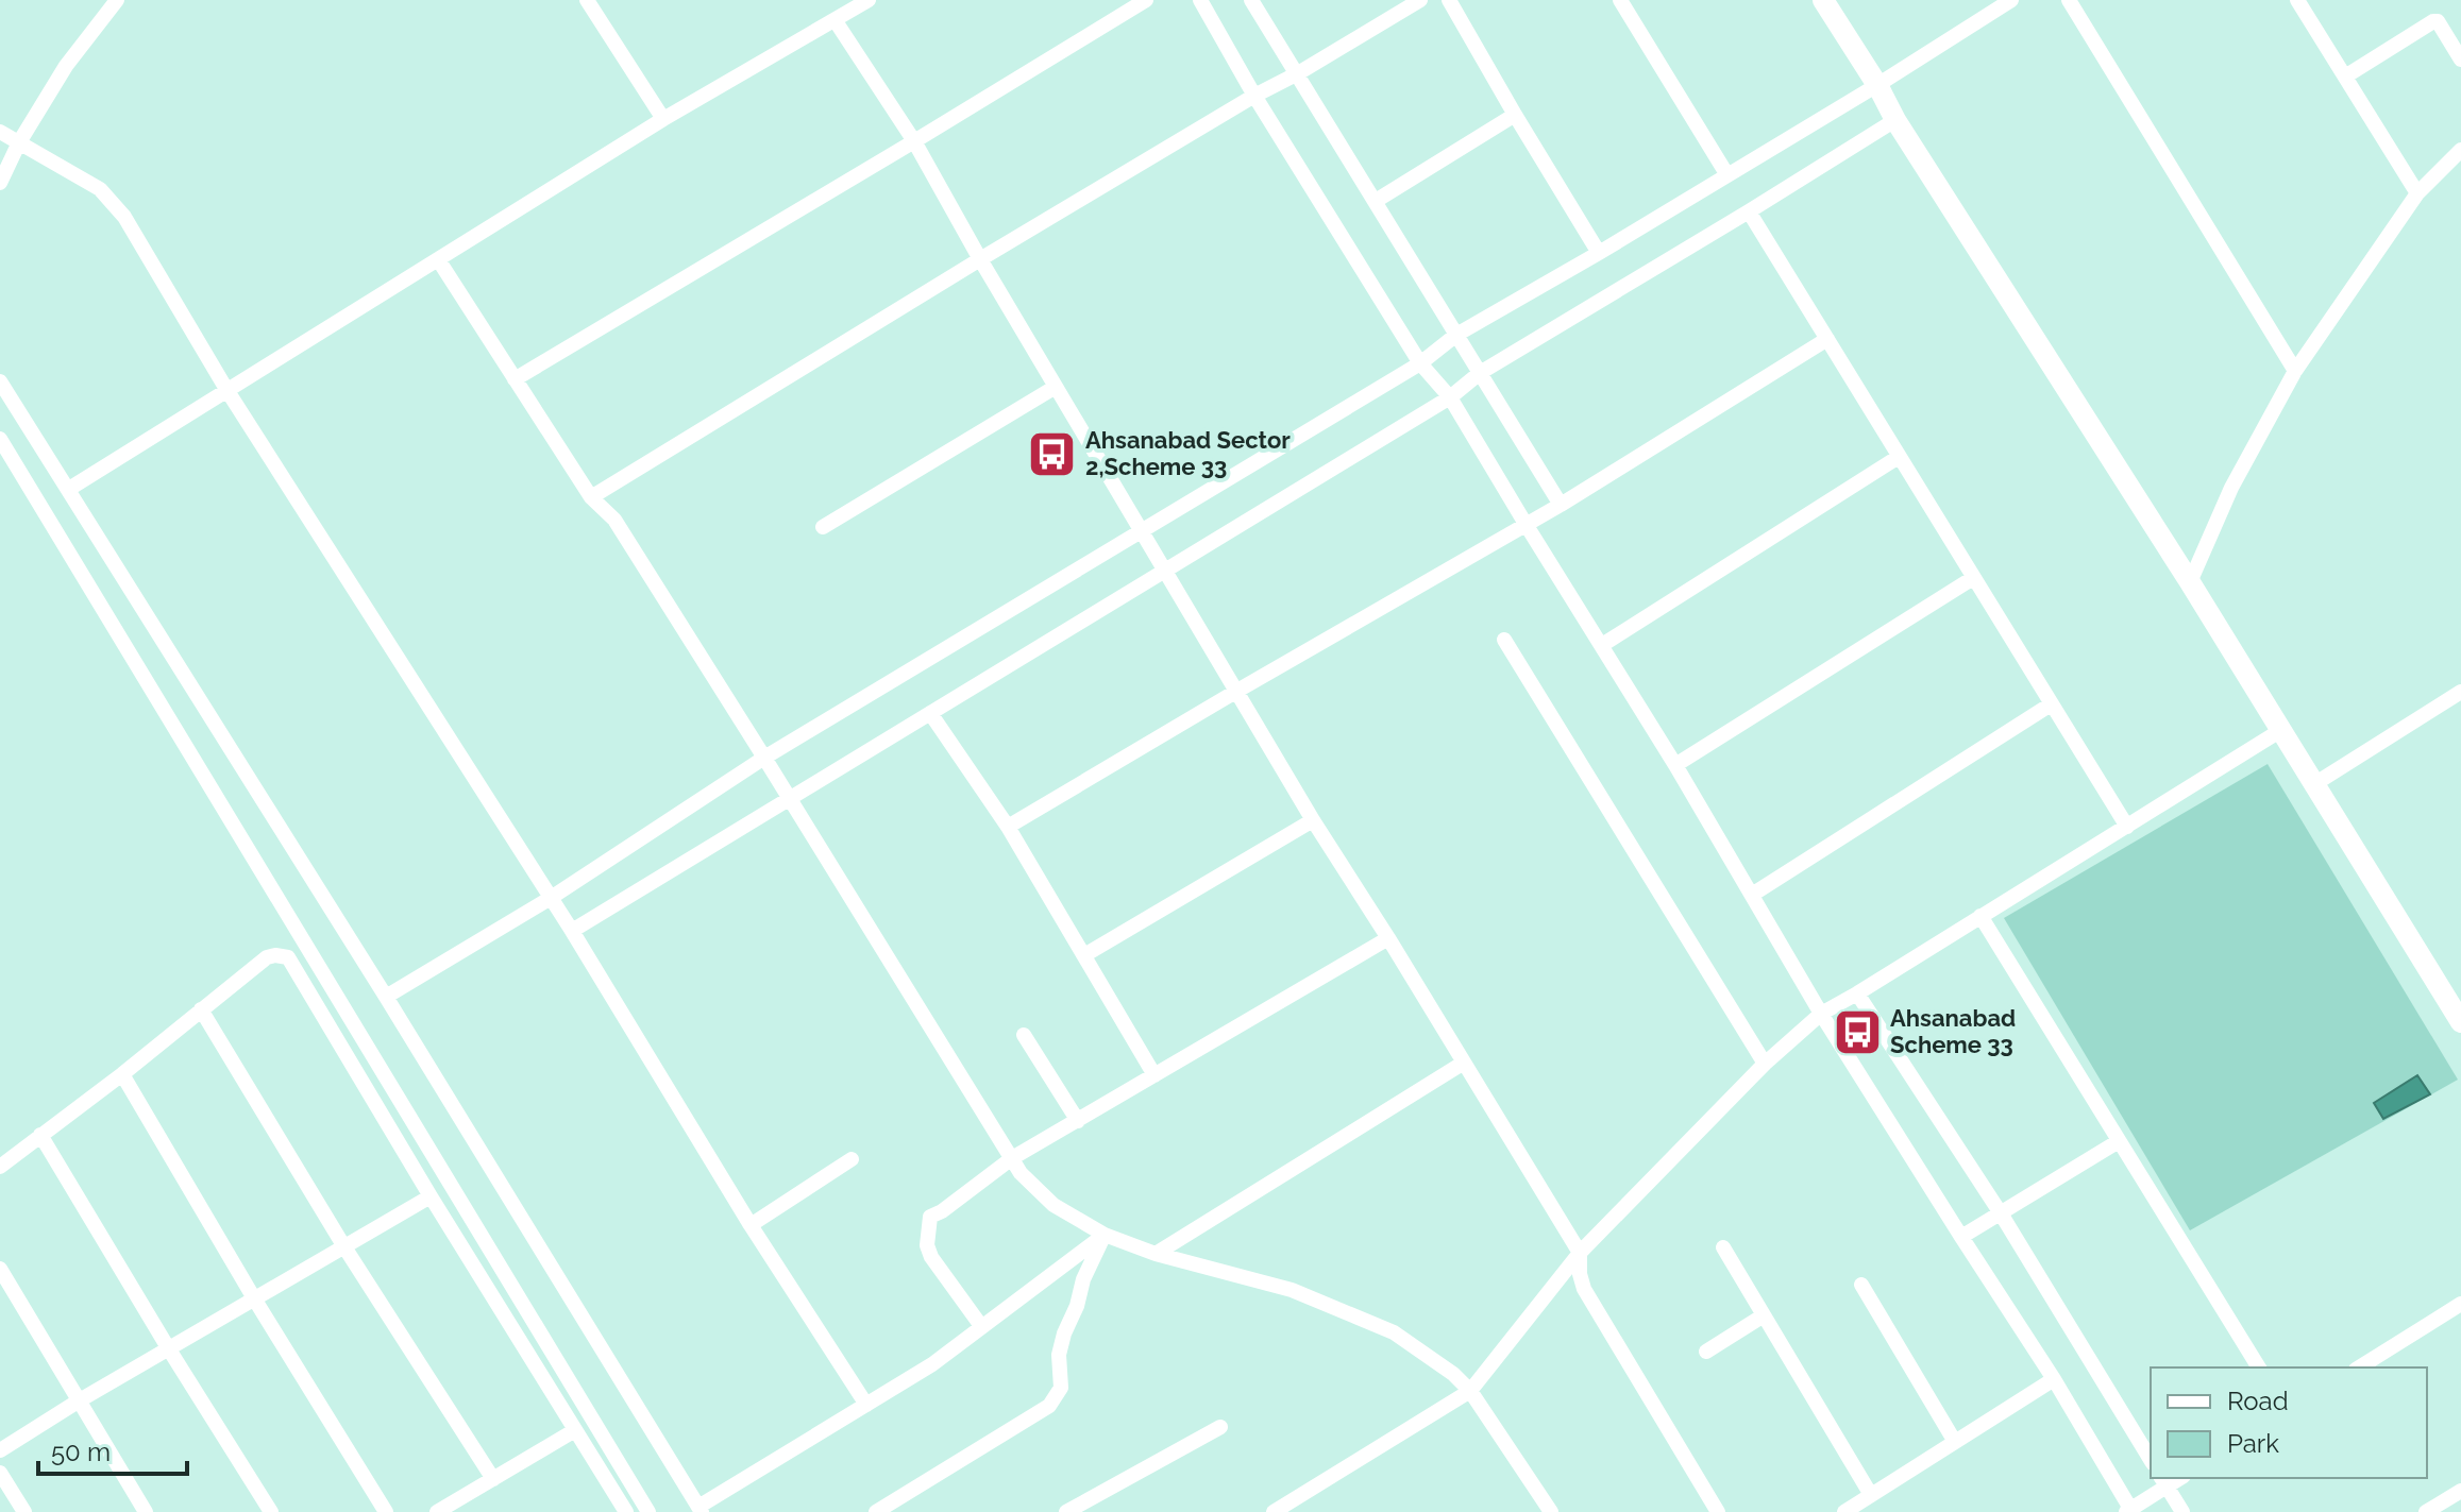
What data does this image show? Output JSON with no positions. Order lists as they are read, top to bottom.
{
  "places": {
    "bus stop": ["Ahsanabad Sector 2,Scheme 33", "Ahsanabad Scheme 33"]
  },
  "legend": ["Road", "Park"],
  "scale_bar": "50 m"
}
